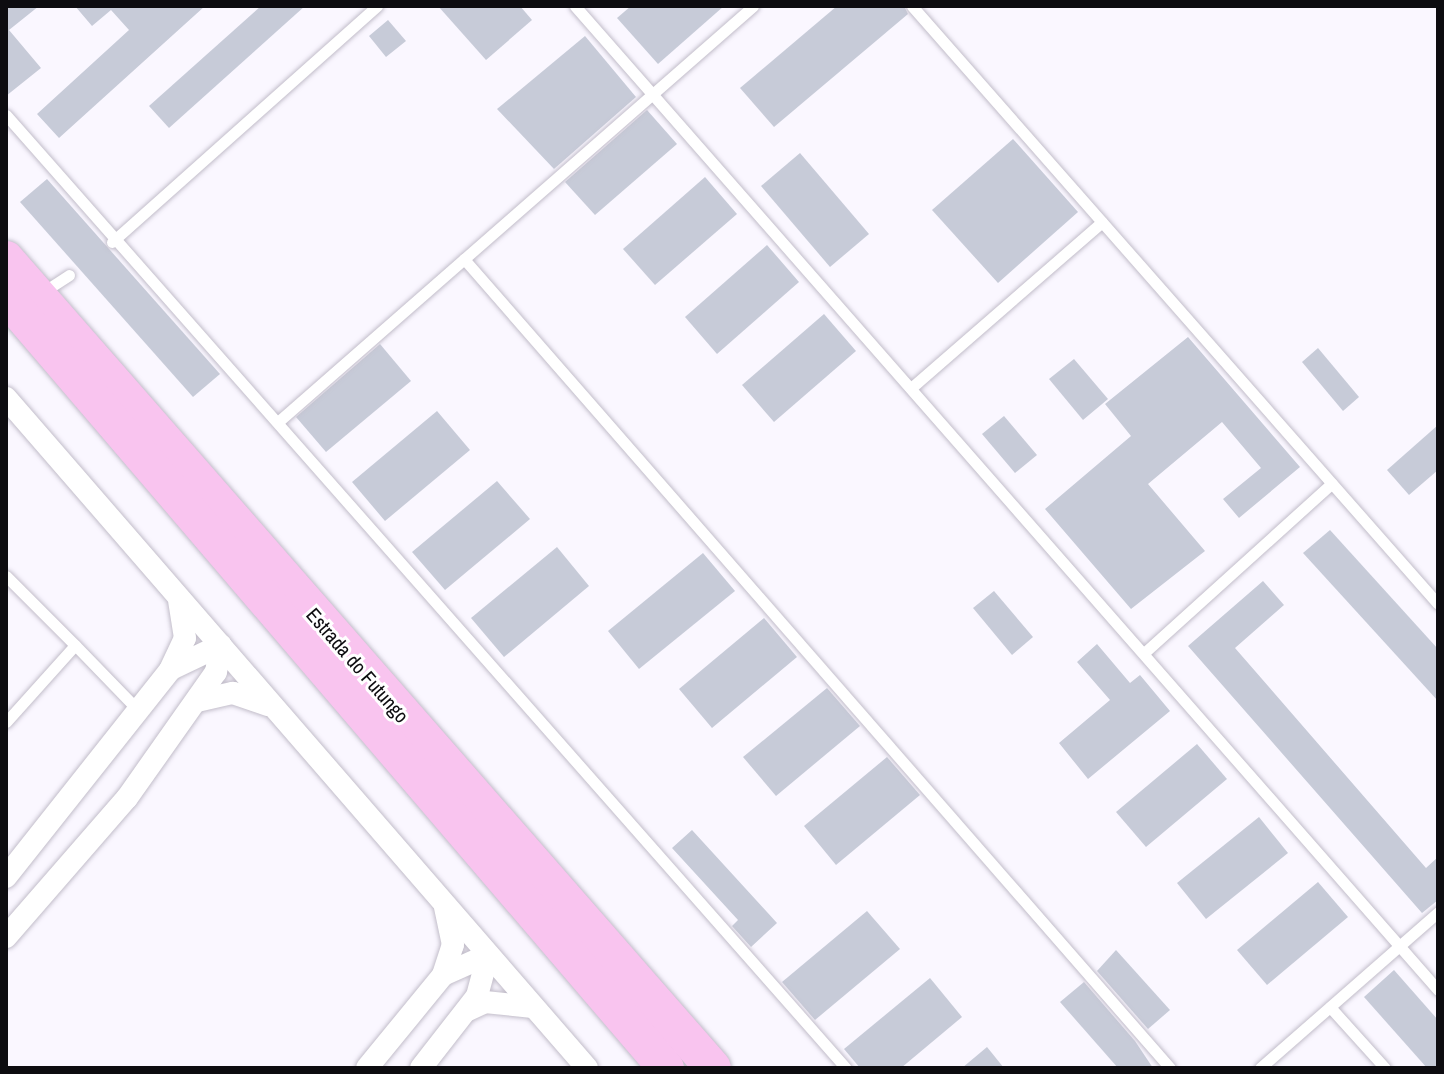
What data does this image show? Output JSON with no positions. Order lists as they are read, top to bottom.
{
  "streets": {
    "main road": ["Estrada do Futungo"]
  }
}
